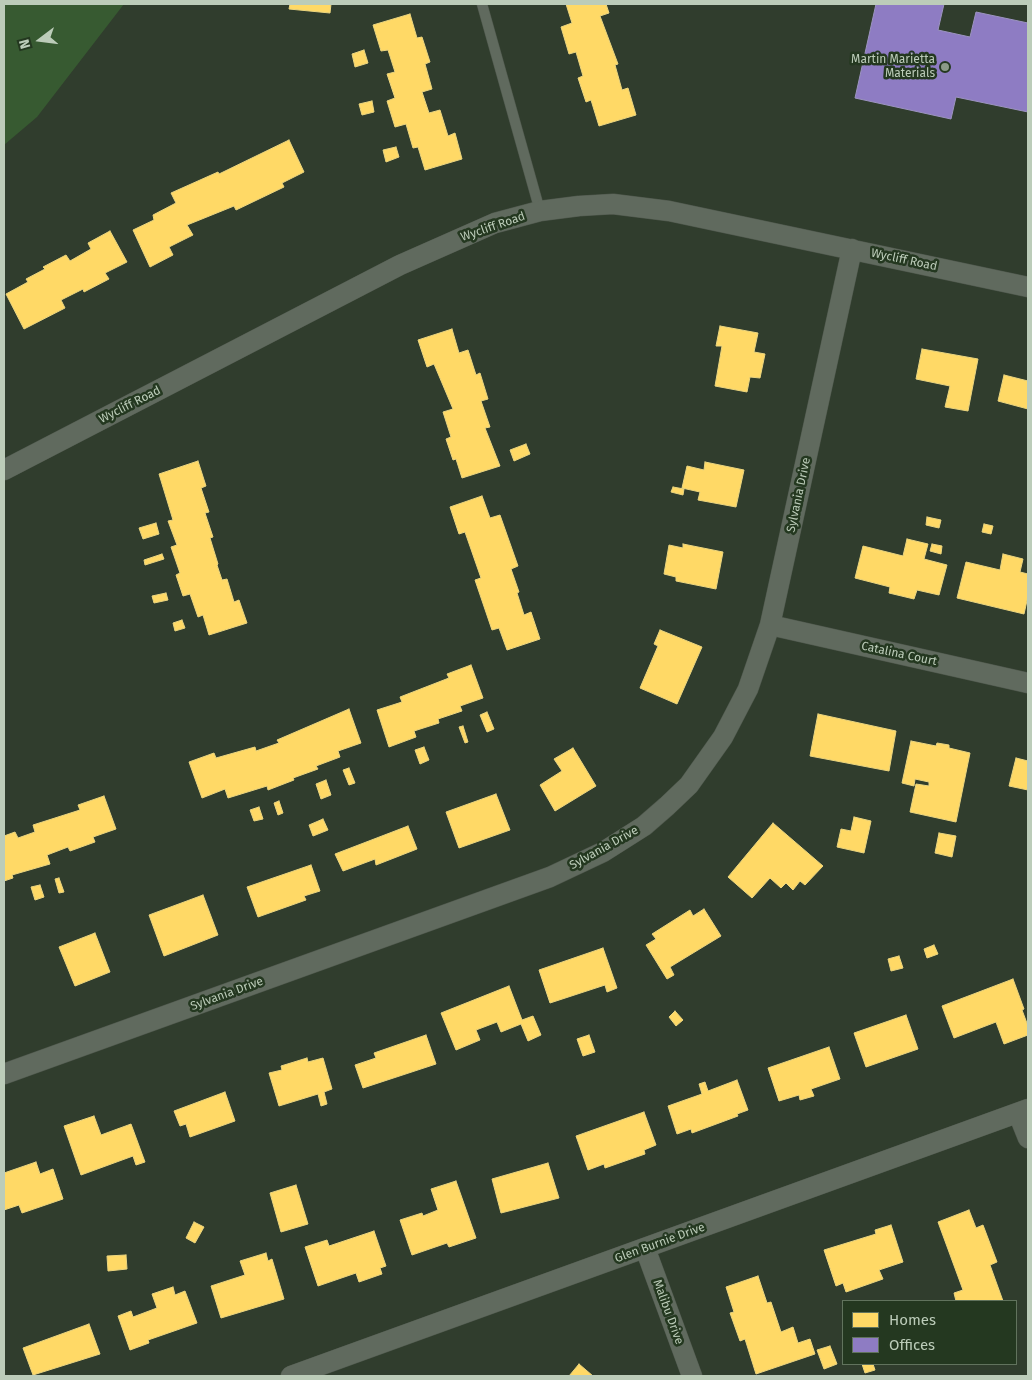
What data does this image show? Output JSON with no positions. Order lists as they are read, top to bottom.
{
  "streets": {
    "street": [
      "Wycliff Road",
      "Sylvania Drive",
      "Catalina Court",
      "Glen Burnie Drive",
      "Malibu Drive"
    ]
  },
  "crossings": [
    ["Wycliff Road", "Sylvania Drive"],
    ["Sylvania Drive", "Catalina Court"],
    ["Glen Burnie Drive", "Malibu Drive"]
  ],
  "places": ["Martin Marietta Materials"],
  "legend": ["Homes", "Offices"],
  "north": "left"
}
